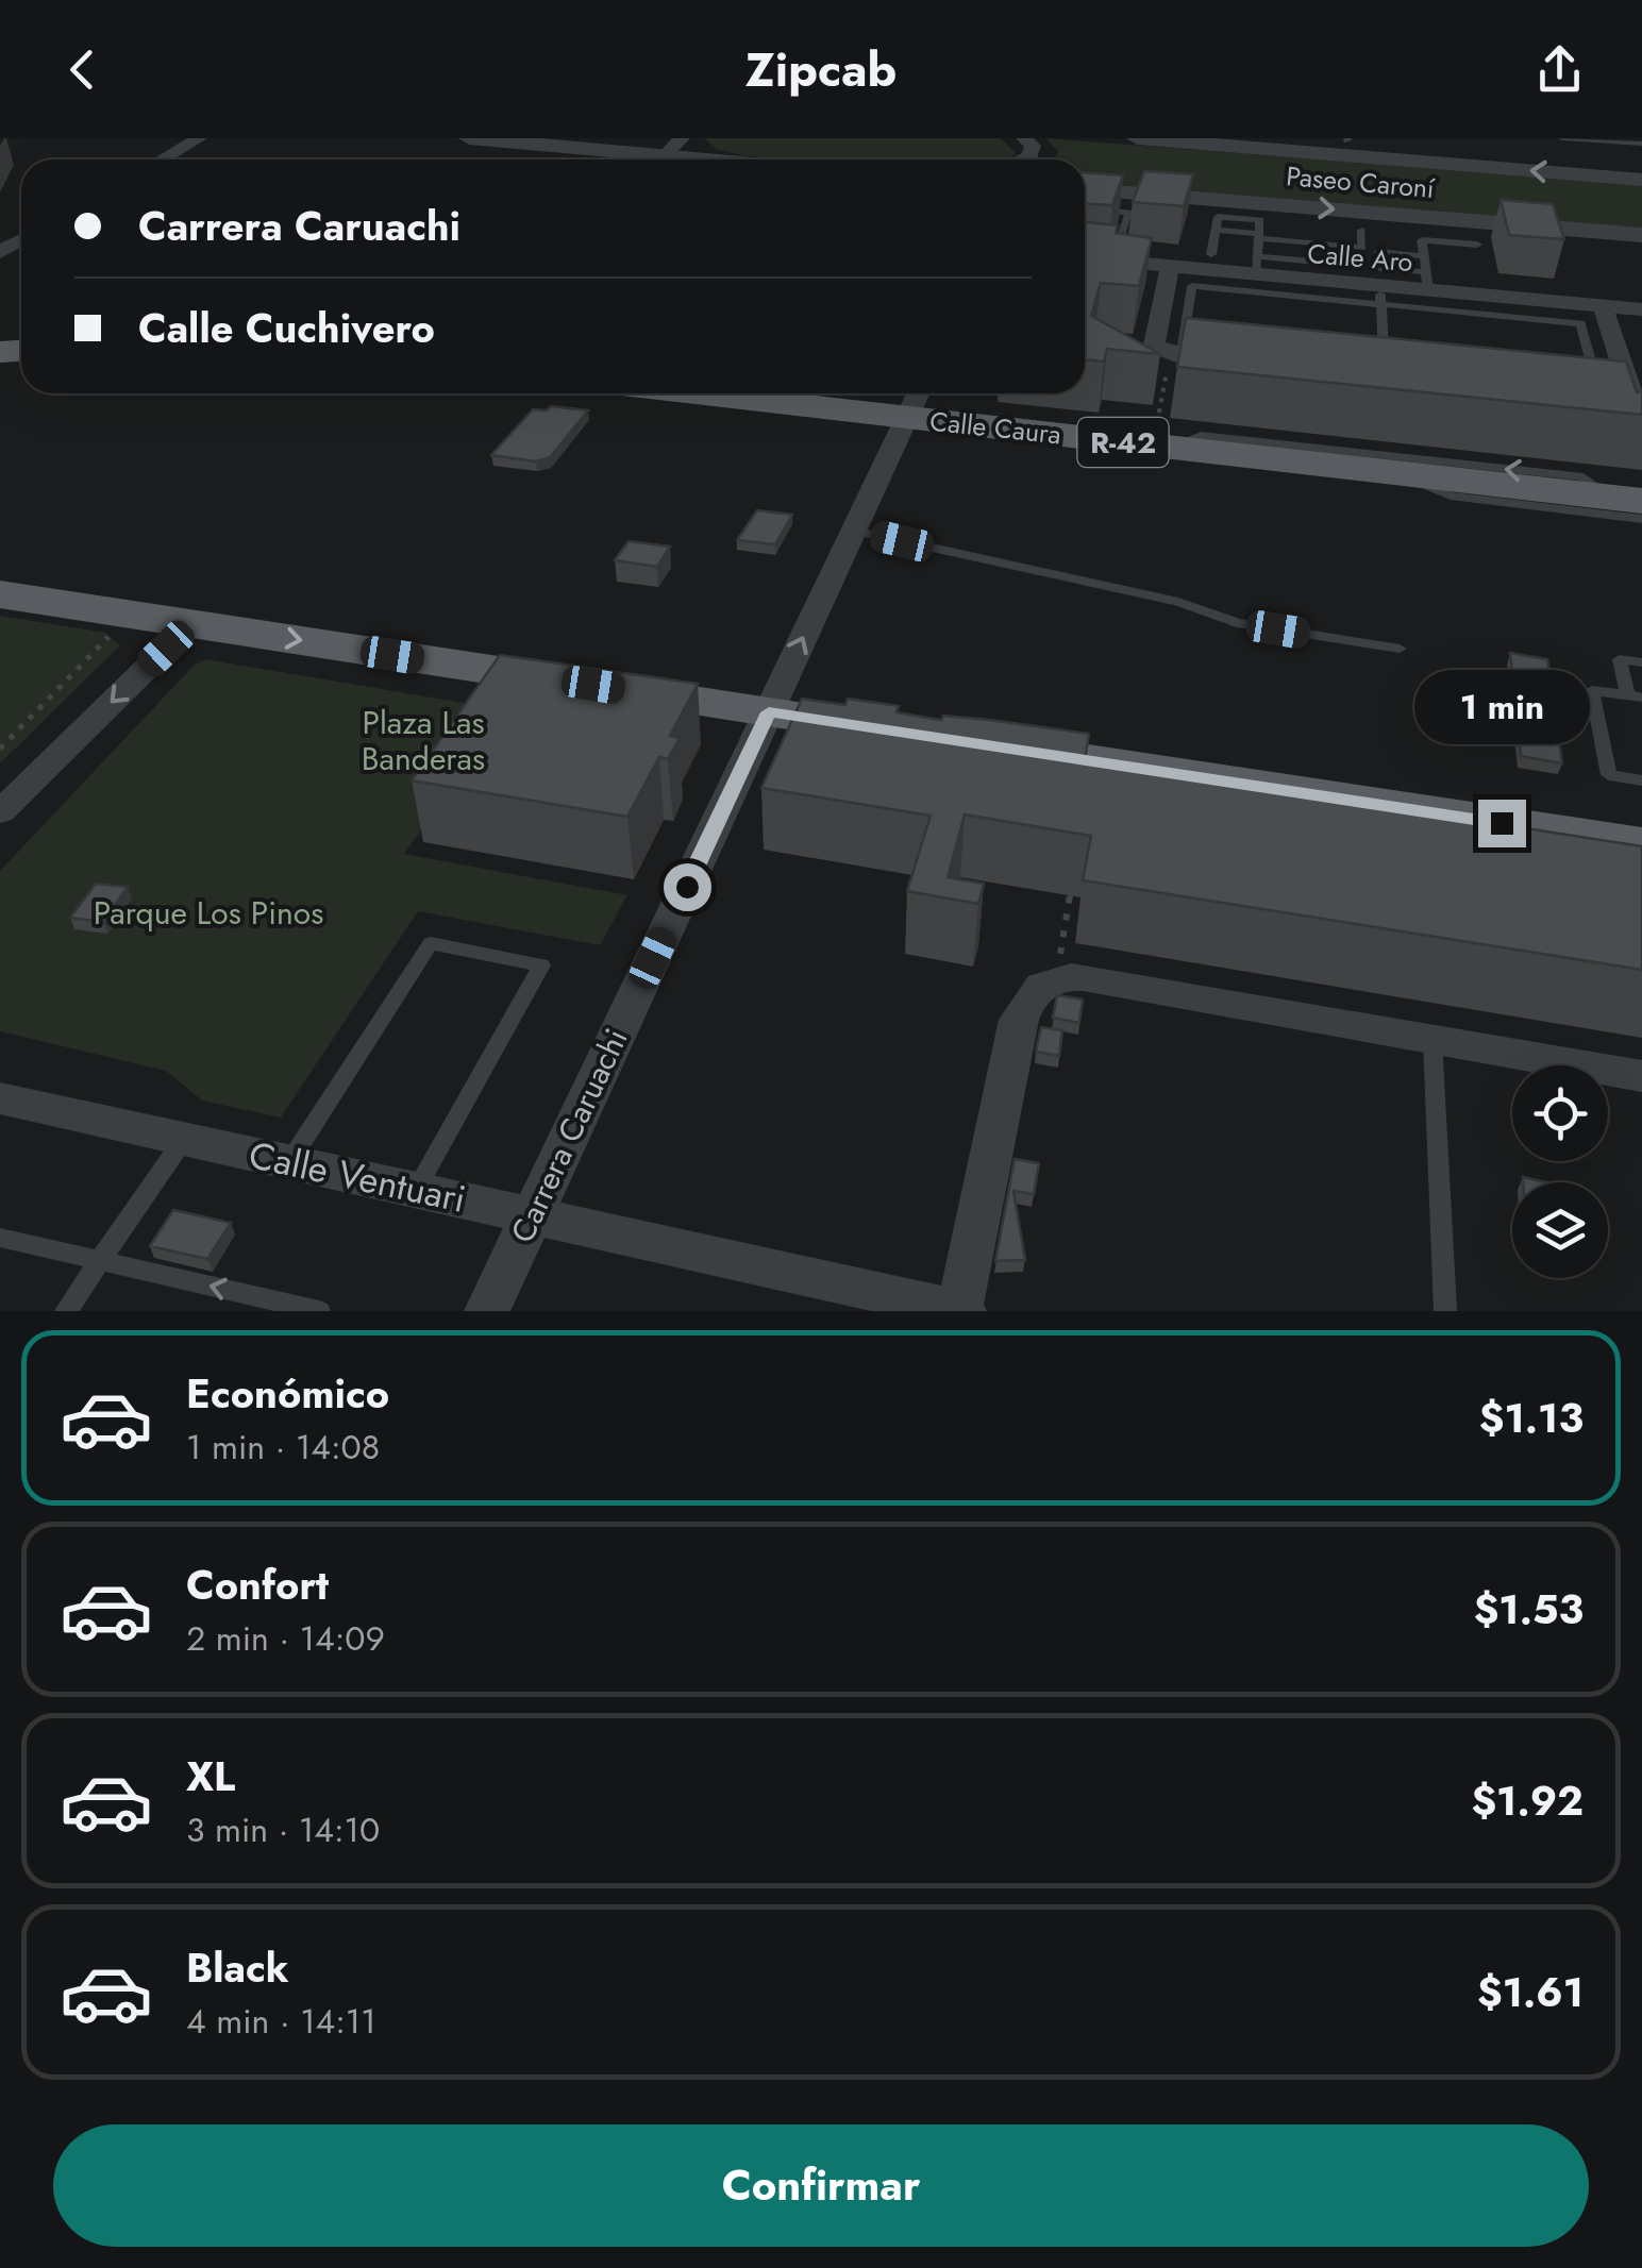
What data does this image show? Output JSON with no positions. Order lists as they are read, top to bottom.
{
  "streets": {
    "main road": ["Calle Caura", "R-42"],
    "street": [
      "Paseo Caroní",
      "Calle Aro",
      "Carrera Caruachi",
      "Calle Ventuari"
    ]
  },
  "crossings": [
    ["Calle Caura", "Carrera Caruachi"],
    ["Carrera Caruachi", "Calle Ventuari"]
  ],
  "parks": ["Plaza Las Banderas", "Parque Los Pinos"],
  "page": {
    "header": "Zipcab",
    "banner": ["Carrera Caruachi", "Calle Cuchivero"],
    "bubble": "1 min",
    "list": [
      {
        "name": "Económico",
        "note": "1 min · 14:08",
        "value": "$1.13"
      },
      {
        "name": "Confort",
        "note": "2 min · 14:09",
        "value": "$1.53"
      },
      {
        "name": "XL",
        "note": "3 min · 14:10",
        "value": "$1.92"
      },
      {
        "name": "Black",
        "note": "4 min · 14:11",
        "value": "$1.61"
      }
    ],
    "buttons": "Confirmar"
  }
}
